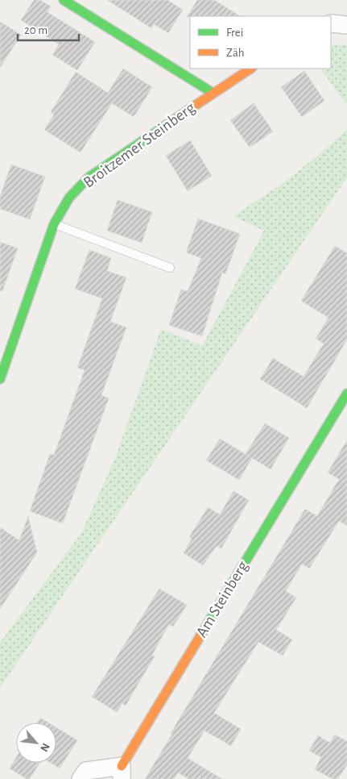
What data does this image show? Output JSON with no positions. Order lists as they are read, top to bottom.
{
  "streets": {
    "street": ["Broitzemer Steinberg", "Am Steinberg"]
  },
  "legend": ["Frei", "Zäh"],
  "scale_bar": "20 m",
  "north": "bottom right"
}
